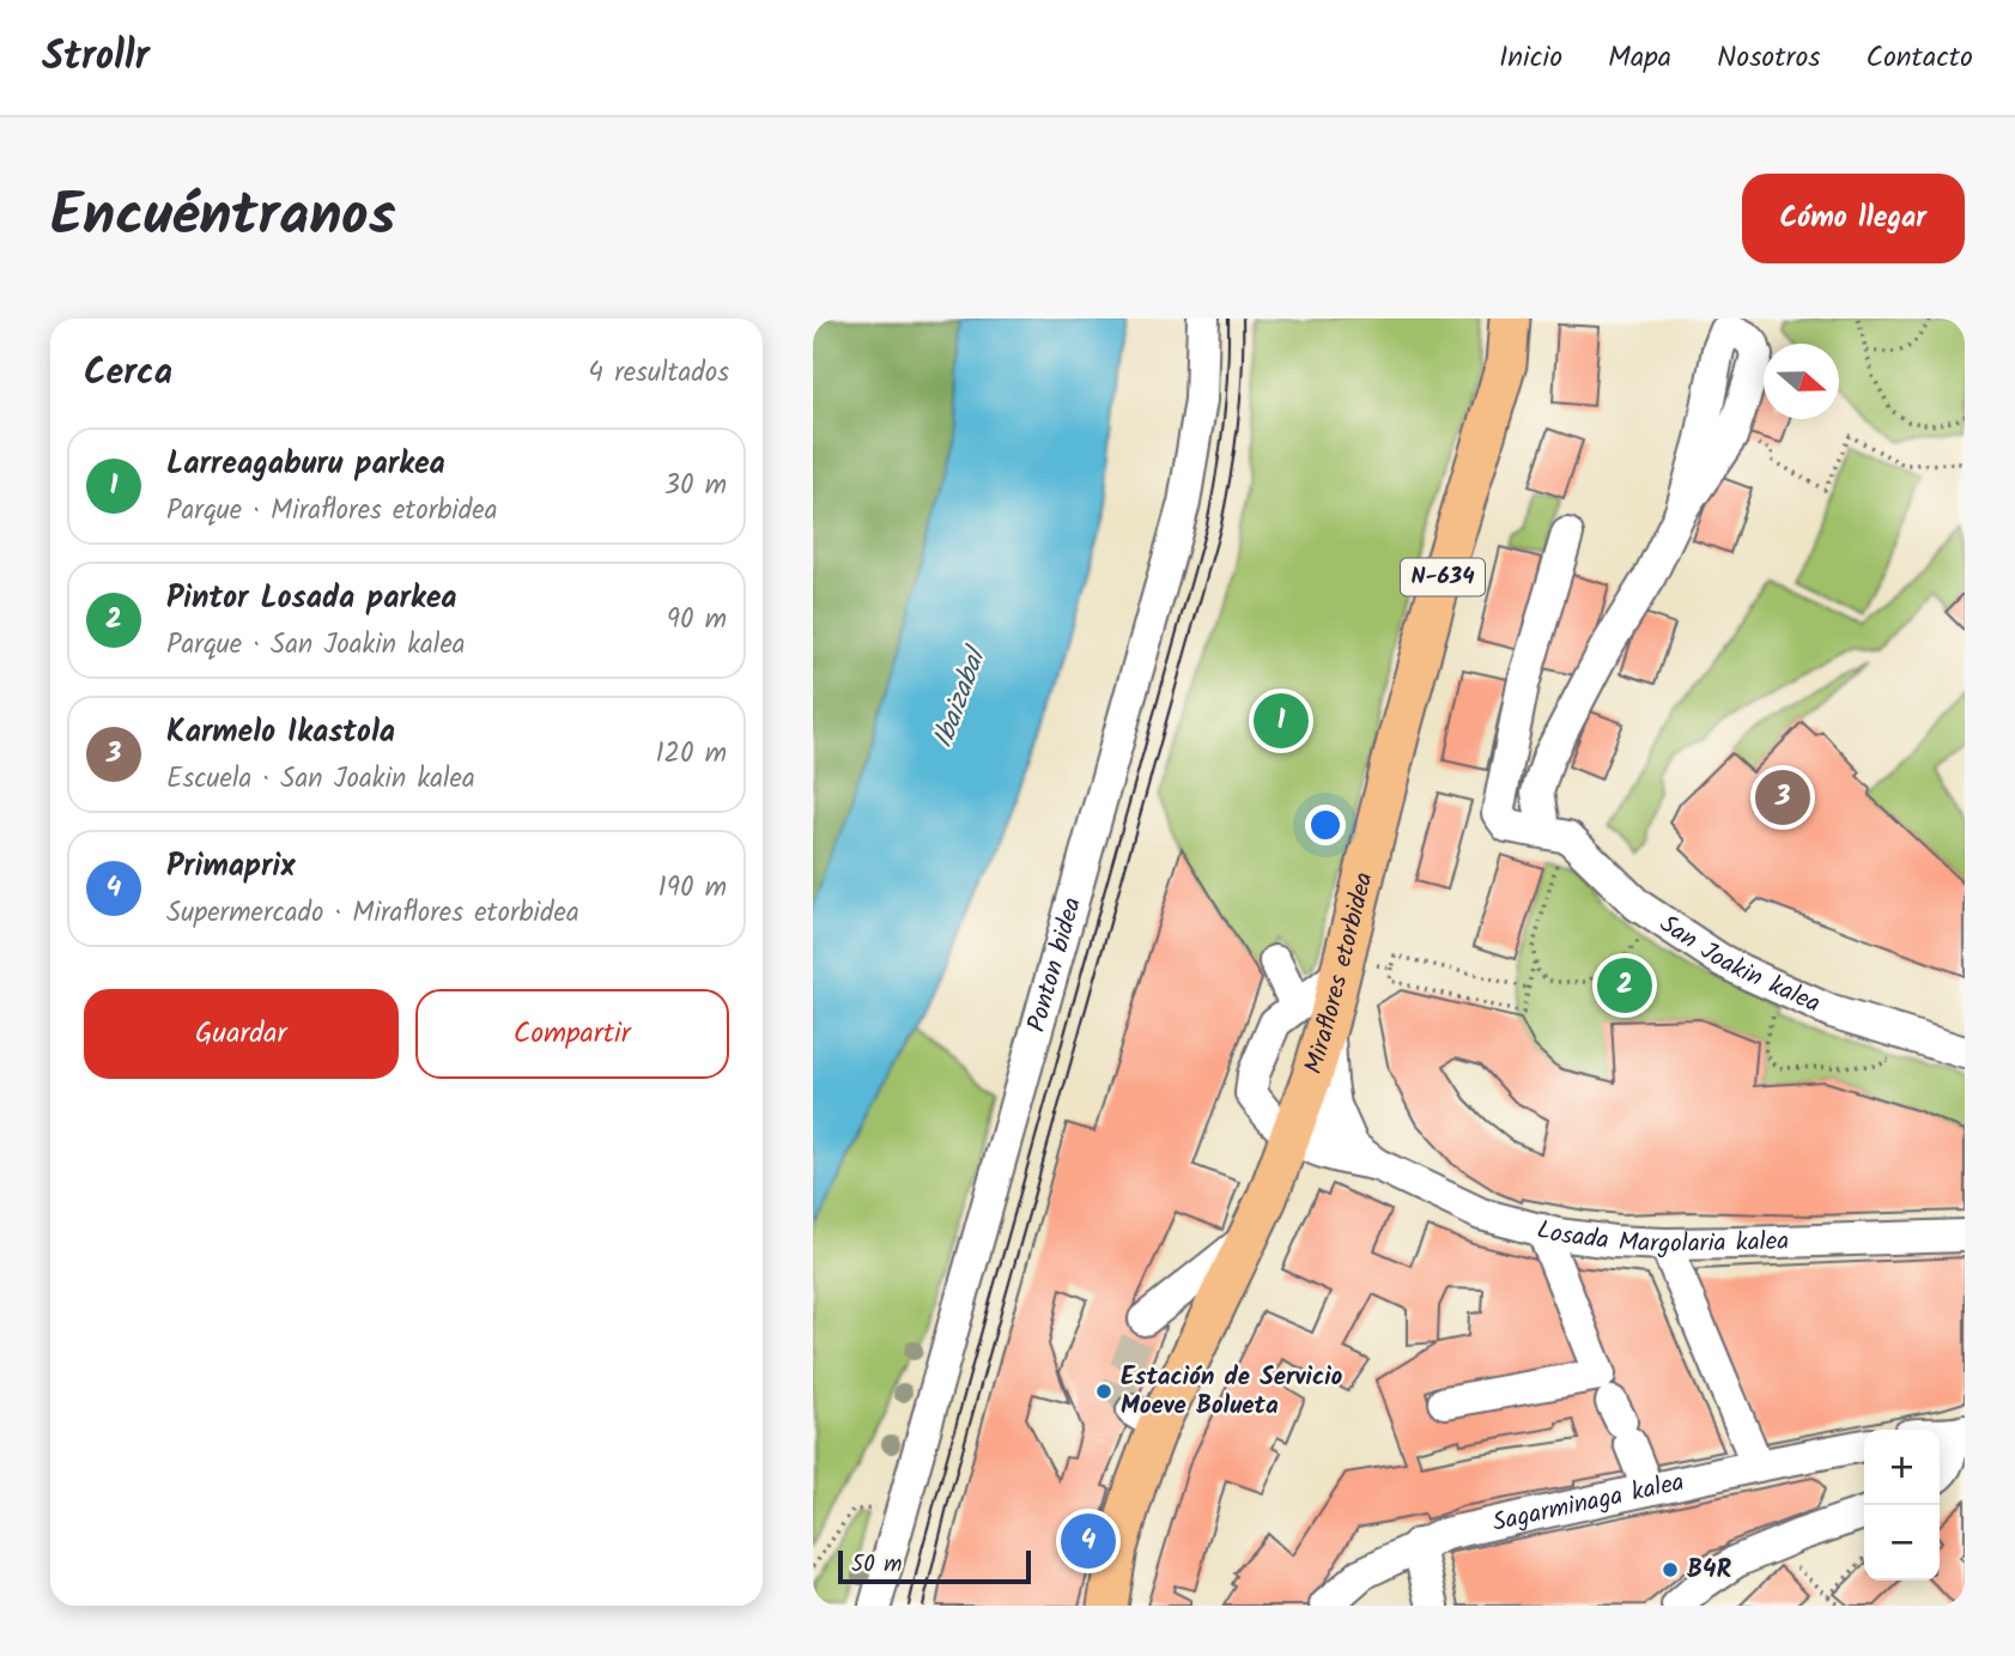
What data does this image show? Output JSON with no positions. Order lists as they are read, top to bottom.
{
  "streets": {
    "main road": ["N-634", "Miraflores etorbidea"],
    "street": [
      "San Joakin kalea",
      "Ponton bidea",
      "Losada Margolaria kalea",
      "Sagarminaga kalea"
    ]
  },
  "crossings": [
    ["Miraflores etorbidea", "Losada Margolaria kalea"]
  ],
  "water": ["Ibaizabal"],
  "places": ["Estación de Servicio Moeve Bolueta", "B4R"],
  "scale_bar": "50 m",
  "north": "right",
  "page": {
    "header": "Strollr",
    "nav": [
      "Inicio",
      "Mapa",
      "Nosotros",
      "Contacto"
    ],
    "title": "Encuéntranos",
    "buttons": [
      "Cómo llegar",
      ["Guardar", "Compartir"]
    ],
    "heading": ["Cerca", "4 resultados"],
    "list": [
      {
        "mark": "1",
        "name": "Larreagaburu parkea",
        "note": "Parque · Miraflores etorbidea",
        "value": "30 m"
      },
      {
        "mark": "2",
        "name": "Pintor Losada parkea",
        "note": "Parque · San Joakin kalea",
        "value": "90 m"
      },
      {
        "mark": "3",
        "name": "Karmelo Ikastola",
        "note": "Escuela · San Joakin kalea",
        "value": "120 m"
      },
      {
        "mark": "4",
        "name": "Primaprix",
        "note": "Supermercado · Miraflores etorbidea",
        "value": "190 m"
      }
    ],
    "pins": [
      "1",
      "3",
      "2",
      "4"
    ],
    "map_buttons": ["+", "−"],
    "scale": "50 m"
  }
}
